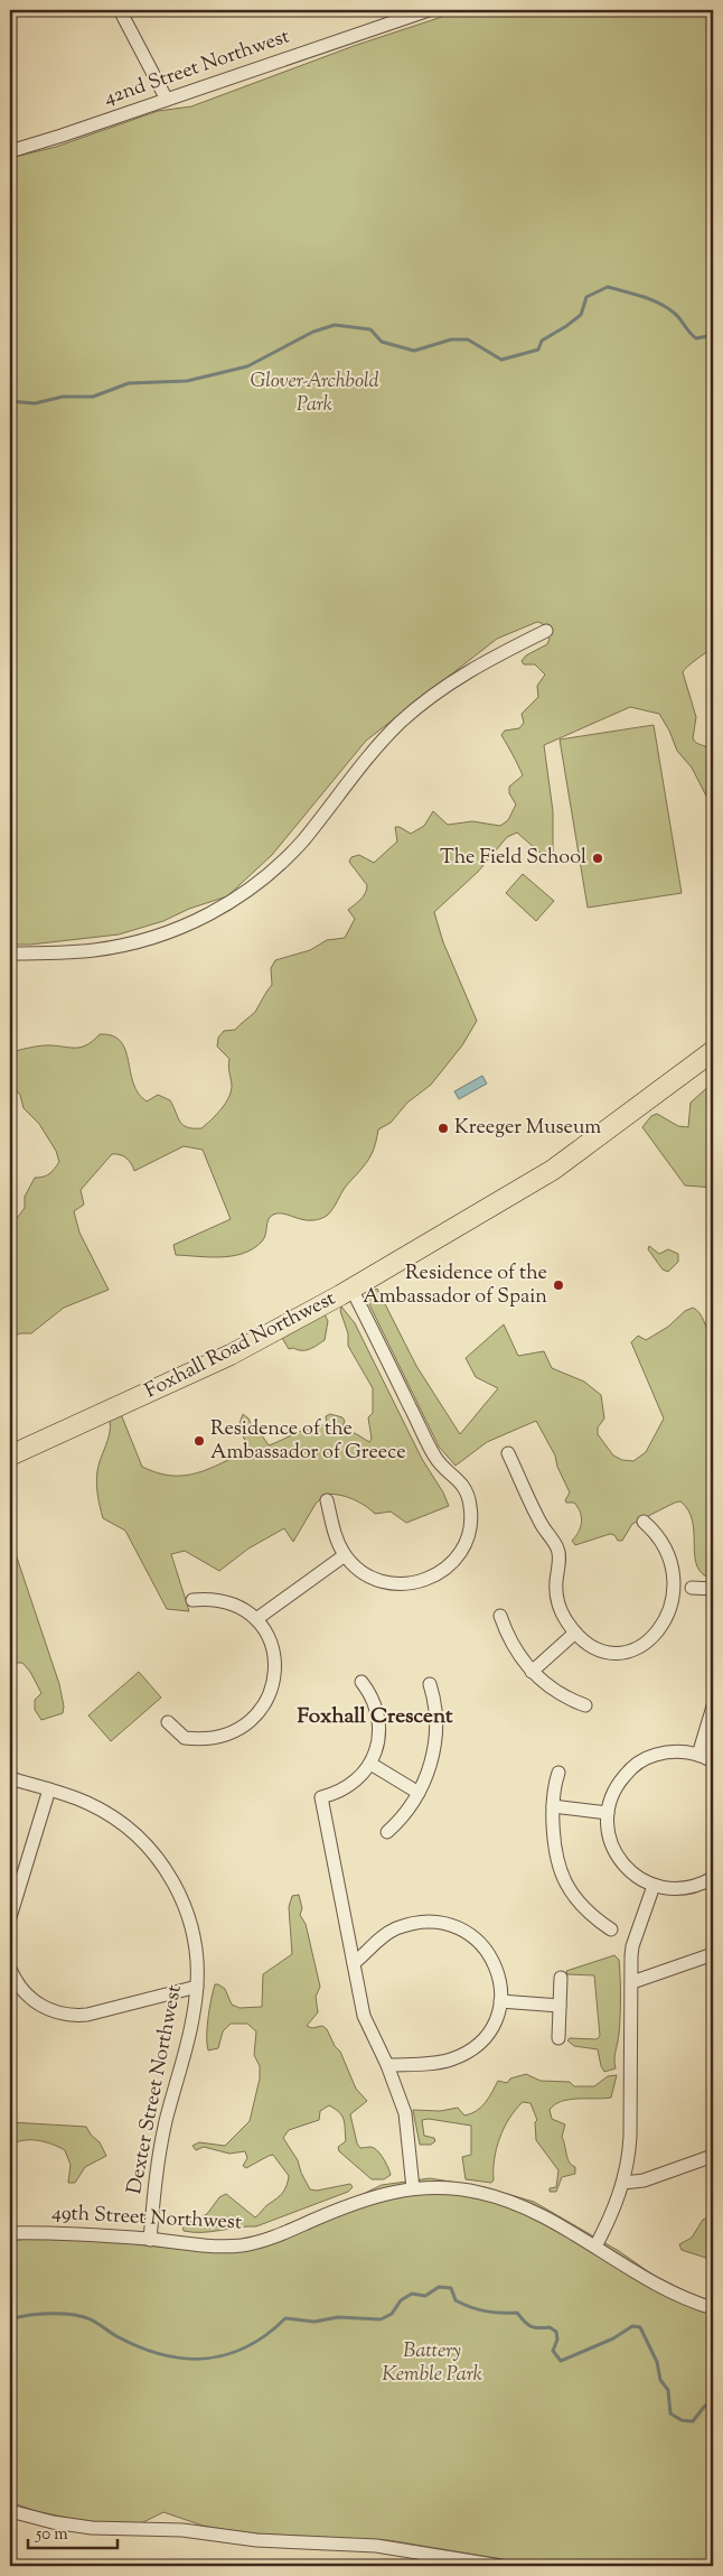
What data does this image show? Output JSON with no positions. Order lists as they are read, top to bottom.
{
  "streets": {
    "main road": ["Foxhall Road Northwest"],
    "street": ["42nd Street Northwest", "Dexter Street Northwest", "49th Street Northwest"]
  },
  "crossings": [
    ["Dexter Street Northwest", "49th Street Northwest"]
  ],
  "districts": ["Foxhall Crescent"],
  "parks": ["Glover-Archbold Park", "Battery Kemble Park"],
  "places": [
    "The Field School",
    "Kreeger Museum",
    "Residence of the Ambassador of Spain",
    "Residence of the Ambassador of Greece"
  ],
  "scale_bar": "50 m"
}
